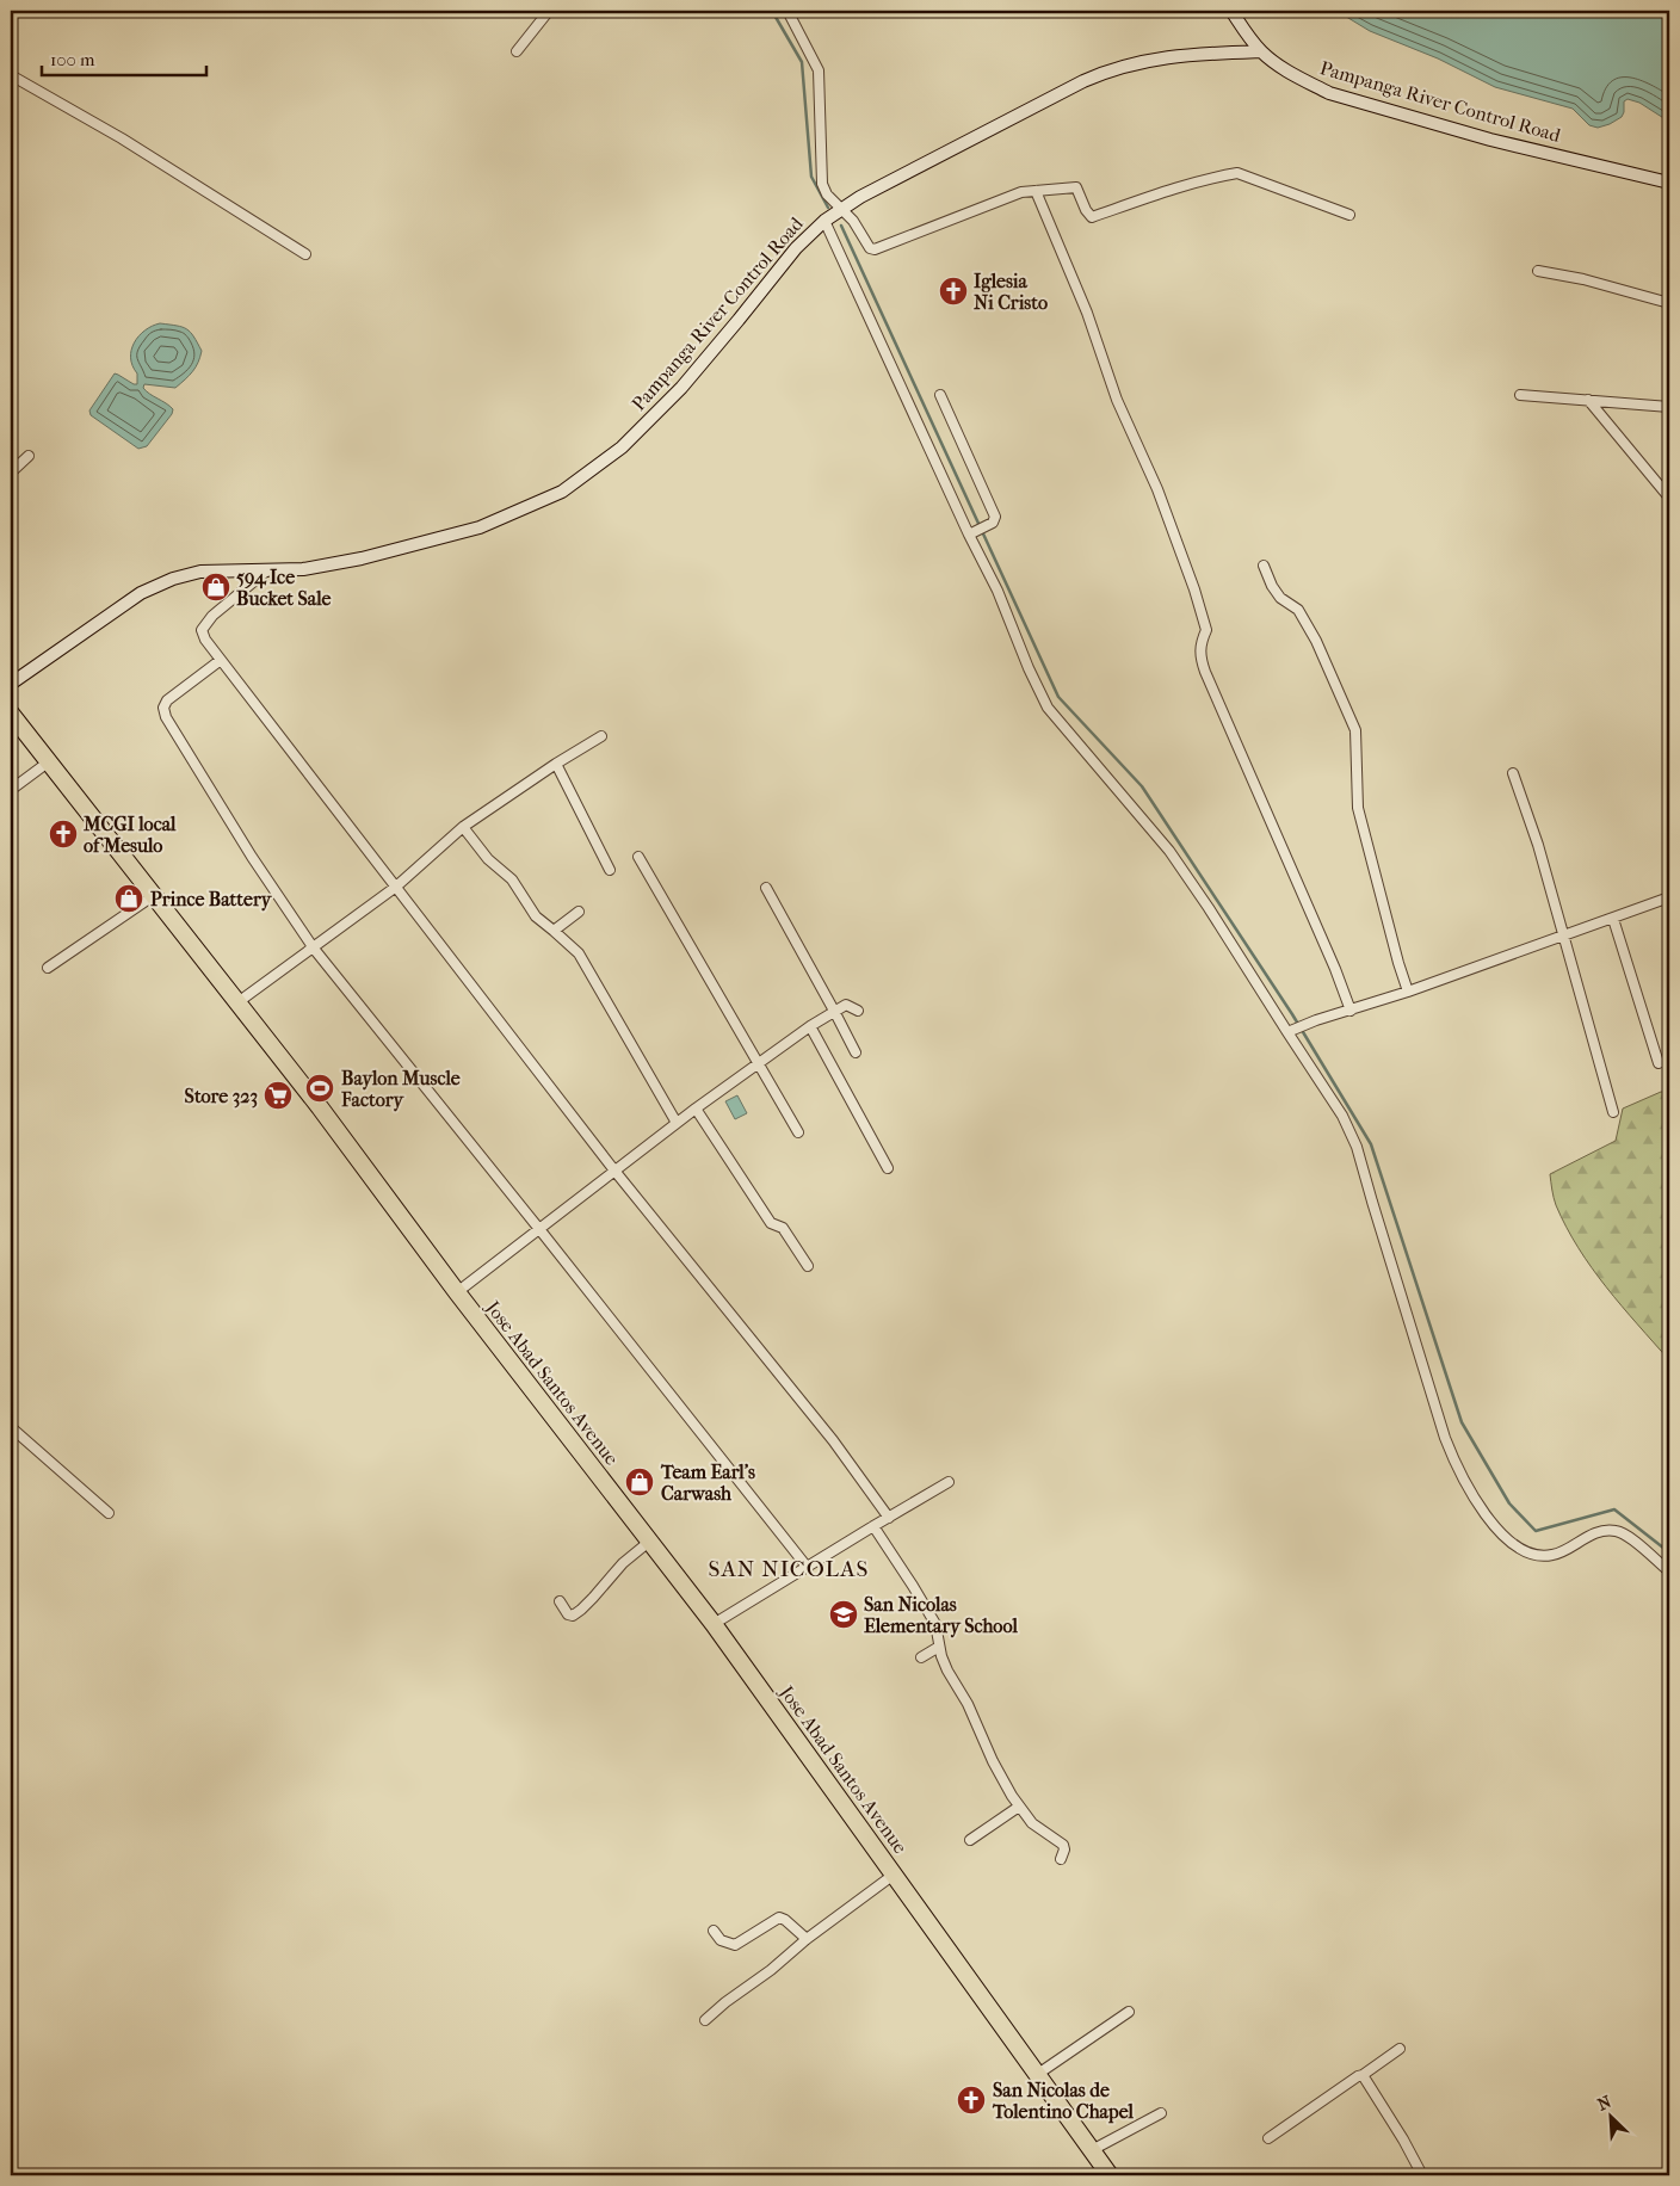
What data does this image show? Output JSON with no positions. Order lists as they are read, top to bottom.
{
  "streets": {
    "highway": ["Jose Abad Santos Avenue"],
    "main road": ["Pampanga River Control Road"]
  },
  "districts": ["SAN NICOLAS"],
  "places": {
    "church": ["Iglesia Ni Cristo", "MCGI local of Mesulo", "San Nicolas de Tolentino Chapel"],
    "shop": ["594 Ice Bucket Sale", "Prince Battery", "Team Earl's Carwash"],
    "sports": ["Baylon Muscle Factory"],
    "supermarket": ["Store 323"],
    "school or university": ["San Nicolas Elementary School"]
  },
  "scale_bar": "100 m",
  "north": "top left"
}
